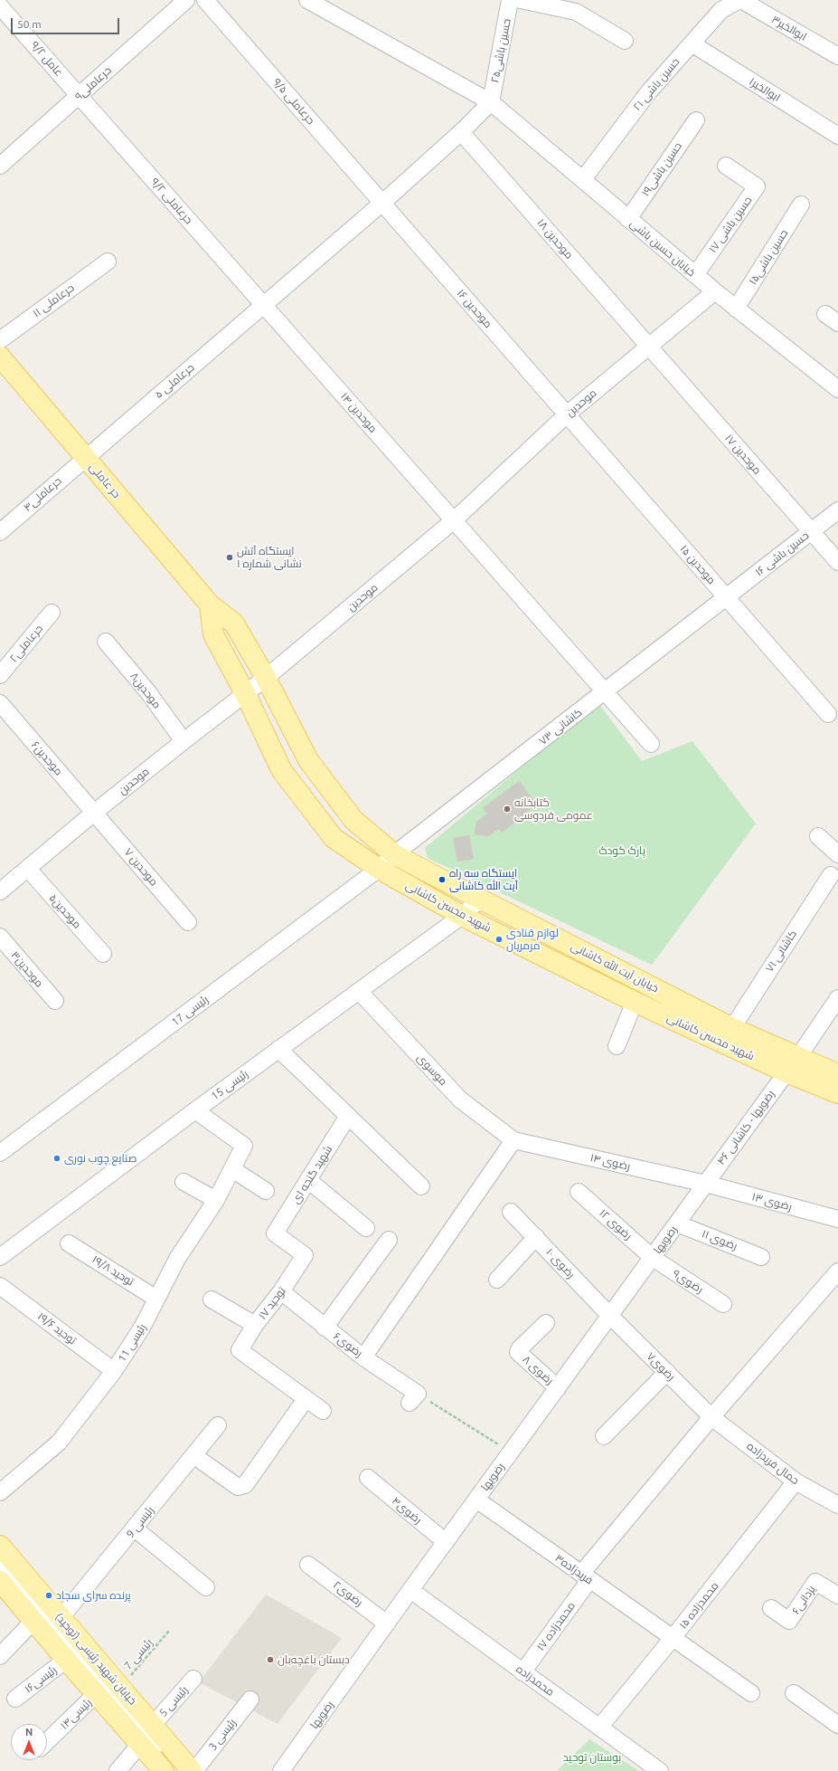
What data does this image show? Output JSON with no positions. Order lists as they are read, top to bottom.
{
  "streets": {
    "main road": [
      "حر عاملی",
      "شهید محسن کاشانی",
      "خیابان آیت الله کاشانی",
      "خیابان شهید رئیسی (توحید)"
    ],
    "street": [
      "ابوالخیر۳",
      "حسین باشی۲۵",
      "عامل ۹/۲",
      "حرعاملی۹",
      "حسین باشی ۲۱",
      "ابوالخیر۱",
      "حرعاملی ۹/۵",
      "حسین باشی۱۹",
      "حرعاملی ۹/۲",
      "حسین باشی ۱۷",
      "موحدین ۱۸",
      "خیابان حسین باشی",
      "حسین باشی۱۵",
      "حرعاملی ۱۱",
      "موحدین ۱۶",
      "حرعاملی ۵",
      "موحدین",
      "موحدین ۱۴",
      "موحدین ۱۷",
      "حرعاملی۴",
      "حسین باشی ۱۶",
      "موحدین ۱۵",
      "حرعاملی۲",
      "موحدین۸",
      "کاشانی ۷۳",
      "موحدین۶",
      "موحدین ۷",
      "موحدین۵",
      "کاشانی ۷۱",
      "موحدین۳",
      "رئیسی 17",
      "موسوی",
      "رئیسی 15",
      "رضویها - کاشانی ۴۶",
      "رضوی ۱۴",
      "شهید گنجه ای",
      "رضوی ۱۳",
      "رضوی ۱۲",
      "رضویها",
      "رضوی ۱۱",
      "رضوی ۱۰",
      "توحید ۱۹/۸",
      "رضوی۹",
      "توحید ۱۷",
      "توحید ۱۹/۶",
      "رئیسی 11",
      "رضوی۶",
      "رضوی۷",
      "رضوی ۸",
      "جمال فریدزاده",
      "رضوی۴",
      "رئیسی 9",
      "فریدزاده۳",
      "رضوی۲",
      "یزدانی۶",
      "محمدزاده ۱۵",
      "محمدزاده ۱۷",
      "رئیسی۱۶",
      "محمدزاده",
      "رئیسی 5",
      "رئیسی۱۴",
      "رئیسی 3"
    ],
    "path": ["رئیسی 7"]
  },
  "crossings": [
    ["ابوالخیر۳", "حسین باشی ۲۱"],
    ["حسین باشی۲۵", "خیابان حسین باشی"],
    ["حسین باشی۲۵", "حرعاملی ۵"],
    ["عامل ۹/۲", "حرعاملی۹"],
    ["عامل ۹/۲", "حرعاملی ۹/۲"],
    ["حرعاملی۹", "حرعاملی ۹/۲"],
    ["حسین باشی ۲۱", "ابوالخیر۱"],
    ["حسین باشی ۲۱", "خیابان حسین باشی"],
    ["حرعاملی ۹/۵", "موحدین ۱۶"],
    ["حرعاملی ۹/۵", "حرعاملی ۵"],
    ["حسین باشی۱۹", "خیابان حسین باشی"],
    ["حرعاملی ۹/۲", "حرعاملی ۵"],
    ["حرعاملی ۹/۲", "موحدین ۱۴"],
    ["حسین باشی ۱۷", "خیابان حسین باشی"],
    ["موحدین ۱۸", "حرعاملی ۵"],
    ["موحدین ۱۸", "موحدین"],
    ["موحدین ۱۸", "موحدین ۱۷"],
    ["خیابان حسین باشی", "حسین باشی۱۵"],
    ["خیابان حسین باشی", "حرعاملی ۵"],
    ["خیابان حسین باشی", "موحدین"],
    ["موحدین ۱۶", "حرعاملی ۵"],
    ["موحدین ۱۶", "موحدین"],
    ["موحدین ۱۶", "موحدین ۱۵"],
    ["حرعاملی ۵", "موحدین ۱۴"],
    ["حرعاملی ۵", "حر عاملی"],
    ["حرعاملی ۵", "حرعاملی۴"],
    ["موحدین", "موحدین ۱۴"],
    ["موحدین", "موحدین ۱۷"],
    ["موحدین", "حر عاملی"],
    ["موحدین", "موحدین ۱۵"],
    ["موحدین", "موحدین۸"],
    ["موحدین", "موحدین۶"],
    ["موحدین", "موحدین ۷"],
    ["موحدین", "شهید محسن کاشانی"],
    ["موحدین", "موحدین۵"],
    ["موحدین ۱۴", "کاشانی ۷۳"],
    ["موحدین ۱۷", "حسین باشی ۱۶"],
    ["حر عاملی", "حرعاملی۴"],
    ["حسین باشی ۱۶", "موحدین ۱۵"],
    ["حسین باشی ۱۶", "کاشانی ۷۳"],
    ["موحدین ۱۵", "کاشانی ۷۳"],
    ["کاشانی ۷۳", "شهید محسن کاشانی"],
    ["کاشانی ۷۳", "خیابان آیت الله کاشانی"],
    ["کاشانی ۷۳", "رئیسی 17"],
    ["موحدین۶", "موحدین ۷"],
    ["شهید محسن کاشانی", "خیابان آیت الله کاشانی"],
    ["شهید محسن کاشانی", "رئیسی 17"],
    ["شهید محسن کاشانی", "رئیسی 15"],
    ["شهید محسن کاشانی", "رضویها - کاشانی ۴۶"],
    ["کاشانی ۷۱", "خیابان آیت الله کاشانی"],
    ["خیابان آیت الله کاشانی", "رئیسی 15"],
    ["خیابان آیت الله کاشانی", "رضویها - کاشانی ۴۶"],
    ["موسوی", "رئیسی 15"],
    ["موسوی", "رضوی ۱۴"],
    ["رئیسی 15", "رئیسی 11"],
    ["رضویها - کاشانی ۴۶", "رضوی ۱۴"],
    ["رضویها - کاشانی ۴۶", "رضوی ۱۳"],
    ["رضویها - کاشانی ۴۶", "رضویها"],
    ["رضوی ۱۴", "رضوی ۱۳"],
    ["رضوی ۱۴", "رضویها"],
    ["شهید گنجه ای", "توحید ۱۷"],
    ["رضوی ۱۳", "رضویها"],
    ["رضوی ۱۲", "رضویها"],
    ["رضوی ۱۲", "رضوی۹"],
    ["رضویها", "رضوی ۱۱"],
    ["رضویها", "رضوی ۱۰"],
    ["رضویها", "رضوی۹"],
    ["رضویها", "رضوی۷"],
    ["رضویها", "رضوی ۸"],
    ["رضویها", "رضوی۴"],
    ["رضویها", "فریدزاده۳"],
    ["رضویها", "رضوی۲"],
    ["رضویها", "محمدزاده"],
    ["رضوی ۱۰", "رضوی۷"],
    ["توحید ۱۹/۸", "رئیسی 11"],
    ["توحید ۱۷", "رضوی۶"],
    ["توحید ۱۹/۶", "رئیسی 11"],
    ["رضوی۷", "جمال فریدزاده"],
    ["رضوی۷", "محمدزاده ۱۷"],
    ["جمال فریدزاده", "محمدزاده ۱۵"],
    ["جمال فریدزاده", "محمدزاده ۱۷"],
    ["رئیسی 9", "خیابان شهید رئیسی (توحید)"],
    ["فریدزاده۳", "محمدزاده ۱۵"],
    ["فریدزاده۳", "محمدزاده ۱۷"],
    ["محمدزاده ۱۵", "محمدزاده"],
    ["محمدزاده ۱۷", "محمدزاده"],
    ["رئیسی 7", "خیابان شهید رئیسی (توحید)"],
    ["خیابان شهید رئیسی (توحید)", "رئیسی۱۶"],
    ["خیابان شهید رئیسی (توحید)", "رئیسی 5"],
    ["خیابان شهید رئیسی (توحید)", "رئیسی۱۴"],
    ["خیابان شهید رئیسی (توحید)", "رئیسی 3"]
  ],
  "parks": ["پارک کودک", "بوستان توحید"],
  "places": [
    "ایستگاه آتش نشانی شماره ۱",
    "کتابخانه عمومی فردوسی",
    "ایستگاه سه راه آیت الله کاشانی",
    "لوازم قنادی مرمریان",
    "صنایع چوب نوری",
    "پرنده سرای سجاد",
    "دبستان باغچه‌بان"
  ],
  "scale_bar": "50 m",
  "north": "top"
}
